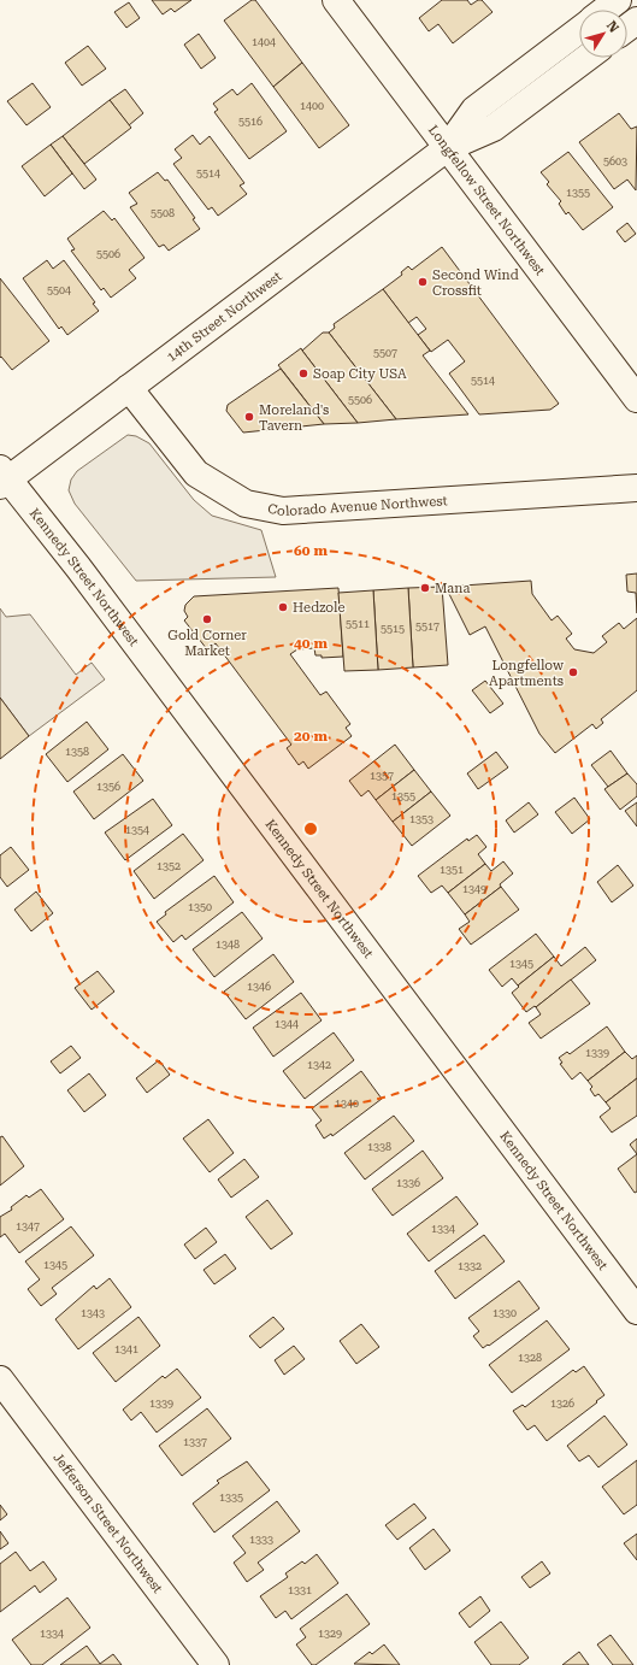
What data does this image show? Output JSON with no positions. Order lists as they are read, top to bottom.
{
  "streets": {
    "street": [
      "Longfellow Street Northwest",
      "14th Street Northwest",
      "Colorado Avenue Northwest",
      "Kennedy Street Northwest",
      "Jefferson Street Northwest"
    ]
  },
  "crossings": [
    ["Longfellow Street Northwest", "14th Street Northwest"],
    ["14th Street Northwest", "Colorado Avenue Northwest"],
    ["14th Street Northwest", "Kennedy Street Northwest"]
  ],
  "places": [
    "Second Wind Crossfit",
    "Soap City USA",
    "Moreland's Tavern",
    "Mana",
    "Hedzole",
    "Gold Corner Market",
    "Longfellow Apartments"
  ],
  "house_numbers": [
    "1404",
    "1400",
    "5516",
    "5603",
    "5514",
    "1355",
    "5508",
    "5506",
    "5504",
    "5507",
    "5514",
    "5506",
    "5511",
    "5517",
    "5515",
    "1358",
    "1357",
    "1356",
    "1355",
    "1353",
    "1354",
    "1352",
    "1351",
    "1349",
    "1350",
    "1348",
    "1345",
    "1346",
    "1344",
    "1339",
    "1342",
    "1340",
    "1338",
    "1336",
    "1347",
    "1334",
    "1345",
    "1332",
    "1343",
    "1330",
    "1341",
    "1328",
    "1339",
    "1326",
    "1337",
    "1335",
    "1333",
    "1331",
    "1334",
    "1329"
  ],
  "north": "top right",
  "rings": ["60 m", "40 m", "20 m"]
}
